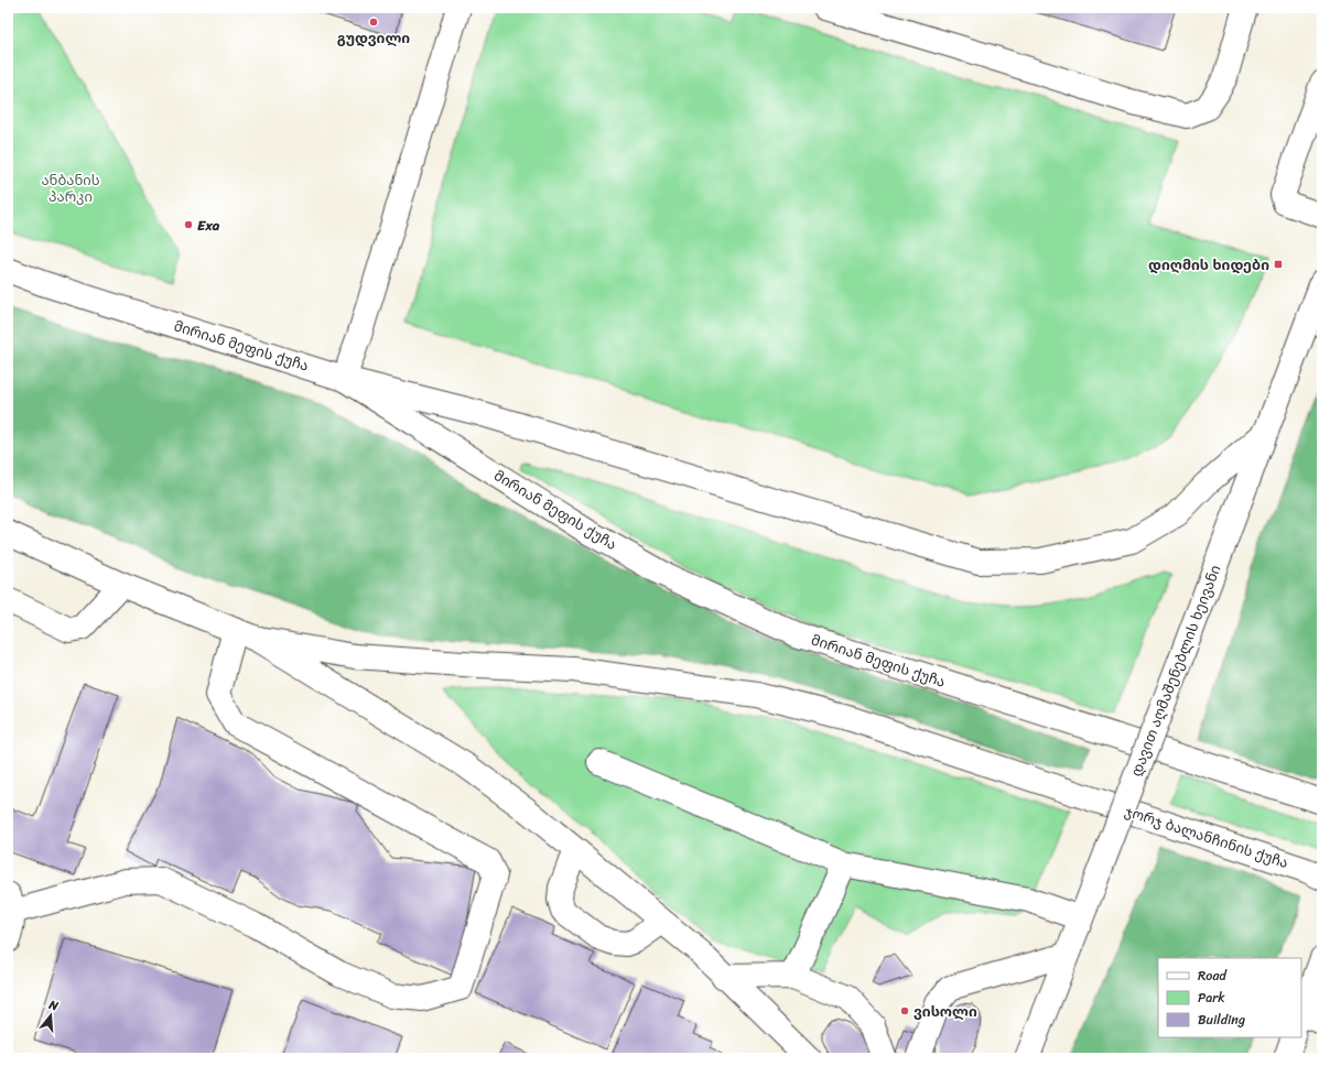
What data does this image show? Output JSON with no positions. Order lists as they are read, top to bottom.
{
  "streets": {
    "main road": ["მირიან მეფის ქუჩა", "დავით აღმაშენებლის ხეივანი", "ჯორჯ ბალანჩინის ქუჩა"]
  },
  "parks": ["ანბანის პარკი"],
  "places": {
    "other": ["გუდვილი", "Exa", "ვისოლი"],
    "transit": ["დიღმის ხიდები"]
  },
  "legend": ["Road", "Park", "Building"],
  "north": "top"
}
